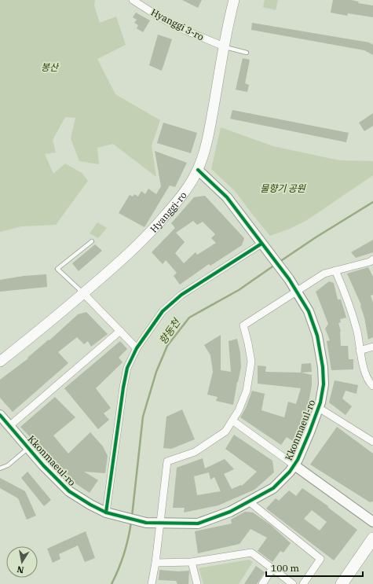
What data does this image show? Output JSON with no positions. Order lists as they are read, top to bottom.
{
  "streets": {
    "main road": ["Hyanggi-ro"],
    "street": ["Hyanggi 3-ro", "Kkonmaeul-ro"]
  },
  "crossings": [
    ["Hyanggi 3-ro", "Hyanggi-ro"]
  ],
  "water": ["향동천"],
  "parks": ["봉산", "물향기 공원"],
  "scale_bar": "100 m",
  "north": "bottom"
}
